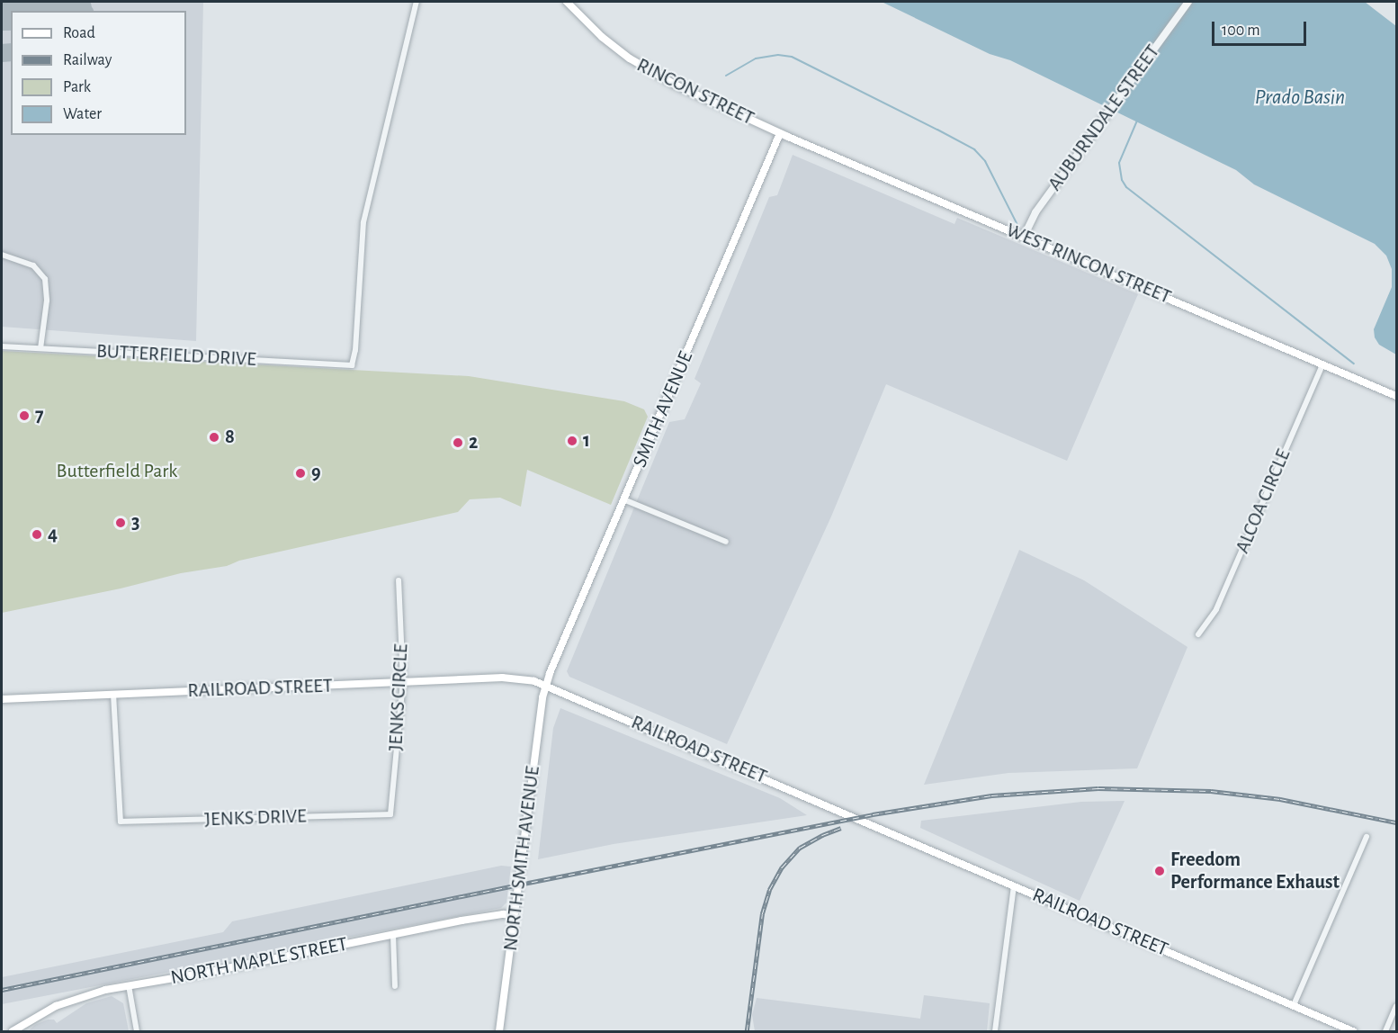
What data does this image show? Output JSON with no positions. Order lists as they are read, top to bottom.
{
  "streets": {
    "main road": [
      "RINCON STREET",
      "WEST RINCON STREET",
      "SMITH AVENUE",
      "RAILROAD STREET",
      "NORTH SMITH AVENUE",
      "NORTH MAPLE STREET"
    ],
    "street": [
      "AUBURNDALE STREET",
      "BUTTERFIELD DRIVE",
      "ALCOA CIRCLE",
      "JENKS CIRCLE",
      "JENKS DRIVE"
    ]
  },
  "crossings": [
    ["RINCON STREET", "WEST RINCON STREET"],
    ["RINCON STREET", "SMITH AVENUE"],
    ["AUBURNDALE STREET", "WEST RINCON STREET"],
    ["WEST RINCON STREET", "SMITH AVENUE"],
    ["WEST RINCON STREET", "ALCOA CIRCLE"],
    ["SMITH AVENUE", "RAILROAD STREET"],
    ["SMITH AVENUE", "NORTH SMITH AVENUE"],
    ["RAILROAD STREET", "JENKS CIRCLE"],
    ["RAILROAD STREET", "JENKS DRIVE"],
    ["RAILROAD STREET", "NORTH SMITH AVENUE"],
    ["JENKS CIRCLE", "JENKS DRIVE"],
    ["NORTH SMITH AVENUE", "NORTH MAPLE STREET"]
  ],
  "water": ["Prado Basin"],
  "parks": ["Butterfield Park"],
  "places": [
    "7",
    "8",
    "1",
    "2",
    "9",
    "3",
    "4",
    "Freedom Performance Exhaust"
  ],
  "legend": [
    "Road",
    "Railway",
    "Park",
    "Water"
  ],
  "scale_bar": "100 m"
}
